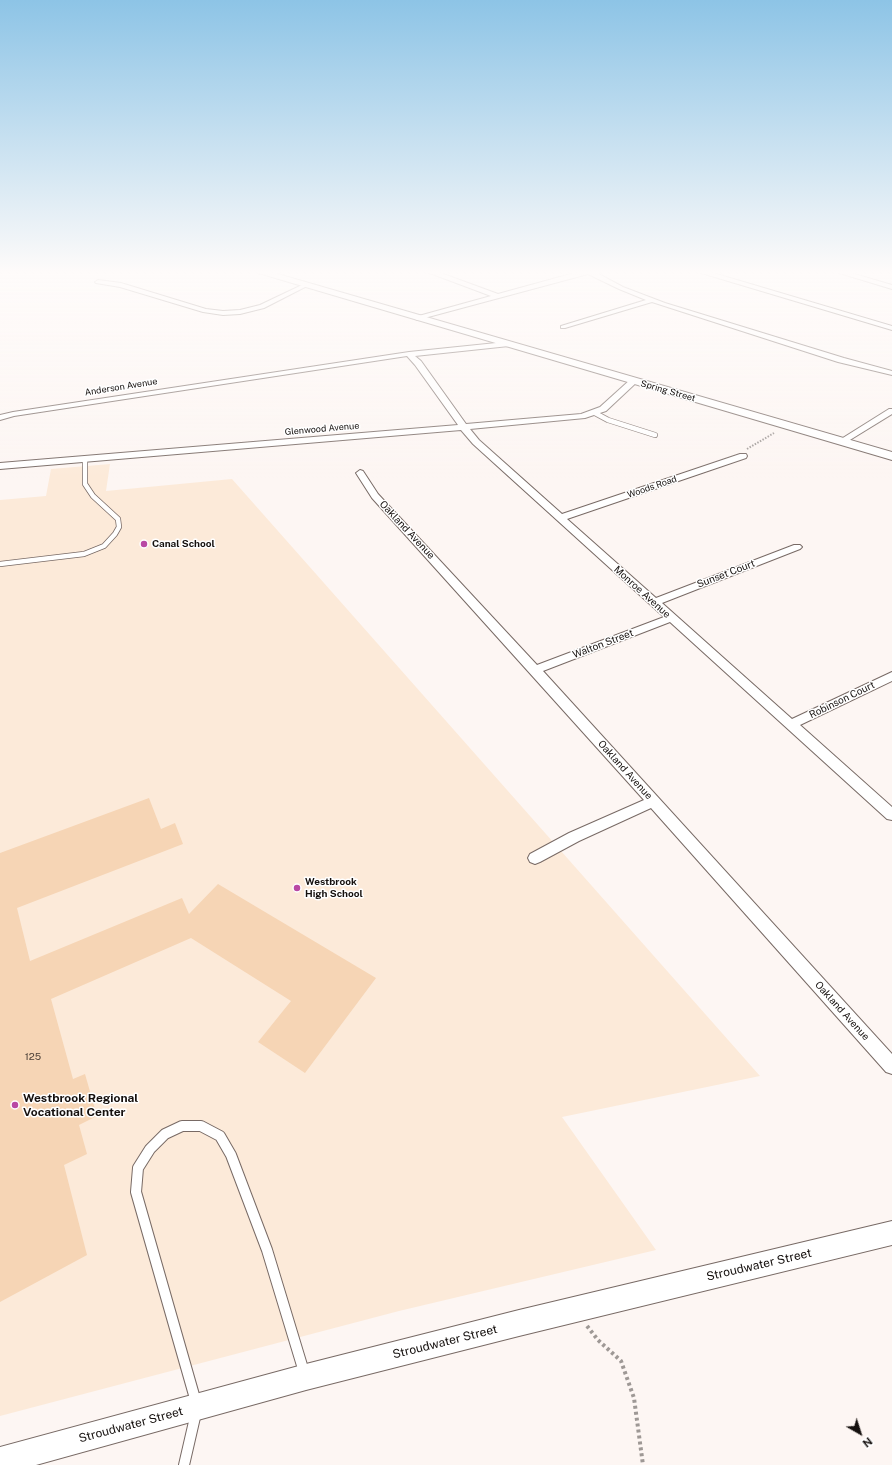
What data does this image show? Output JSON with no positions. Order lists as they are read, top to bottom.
{
  "streets": {
    "main road": ["Spring Street", "Stroudwater Street"],
    "street": [
      "Anderson Avenue",
      "Glenwood Avenue",
      "Woods Road",
      "Oakland Avenue",
      "Sunset Court",
      "Monroe Avenue",
      "Walton Street",
      "Robinson Court"
    ]
  },
  "crossings": [
    ["Anderson Avenue", "Spring Street"],
    ["Anderson Avenue", "Monroe Avenue"],
    ["Spring Street", "Glenwood Avenue"],
    ["Glenwood Avenue", "Monroe Avenue"],
    ["Woods Road", "Monroe Avenue"],
    ["Oakland Avenue", "Walton Street"],
    ["Sunset Court", "Monroe Avenue"],
    ["Monroe Avenue", "Walton Street"],
    ["Monroe Avenue", "Robinson Court"]
  ],
  "places": ["Canal School", "Westbrook High School", "Westbrook Regional Vocational Center"],
  "house_numbers": ["125"],
  "north": "bottom right"
}
